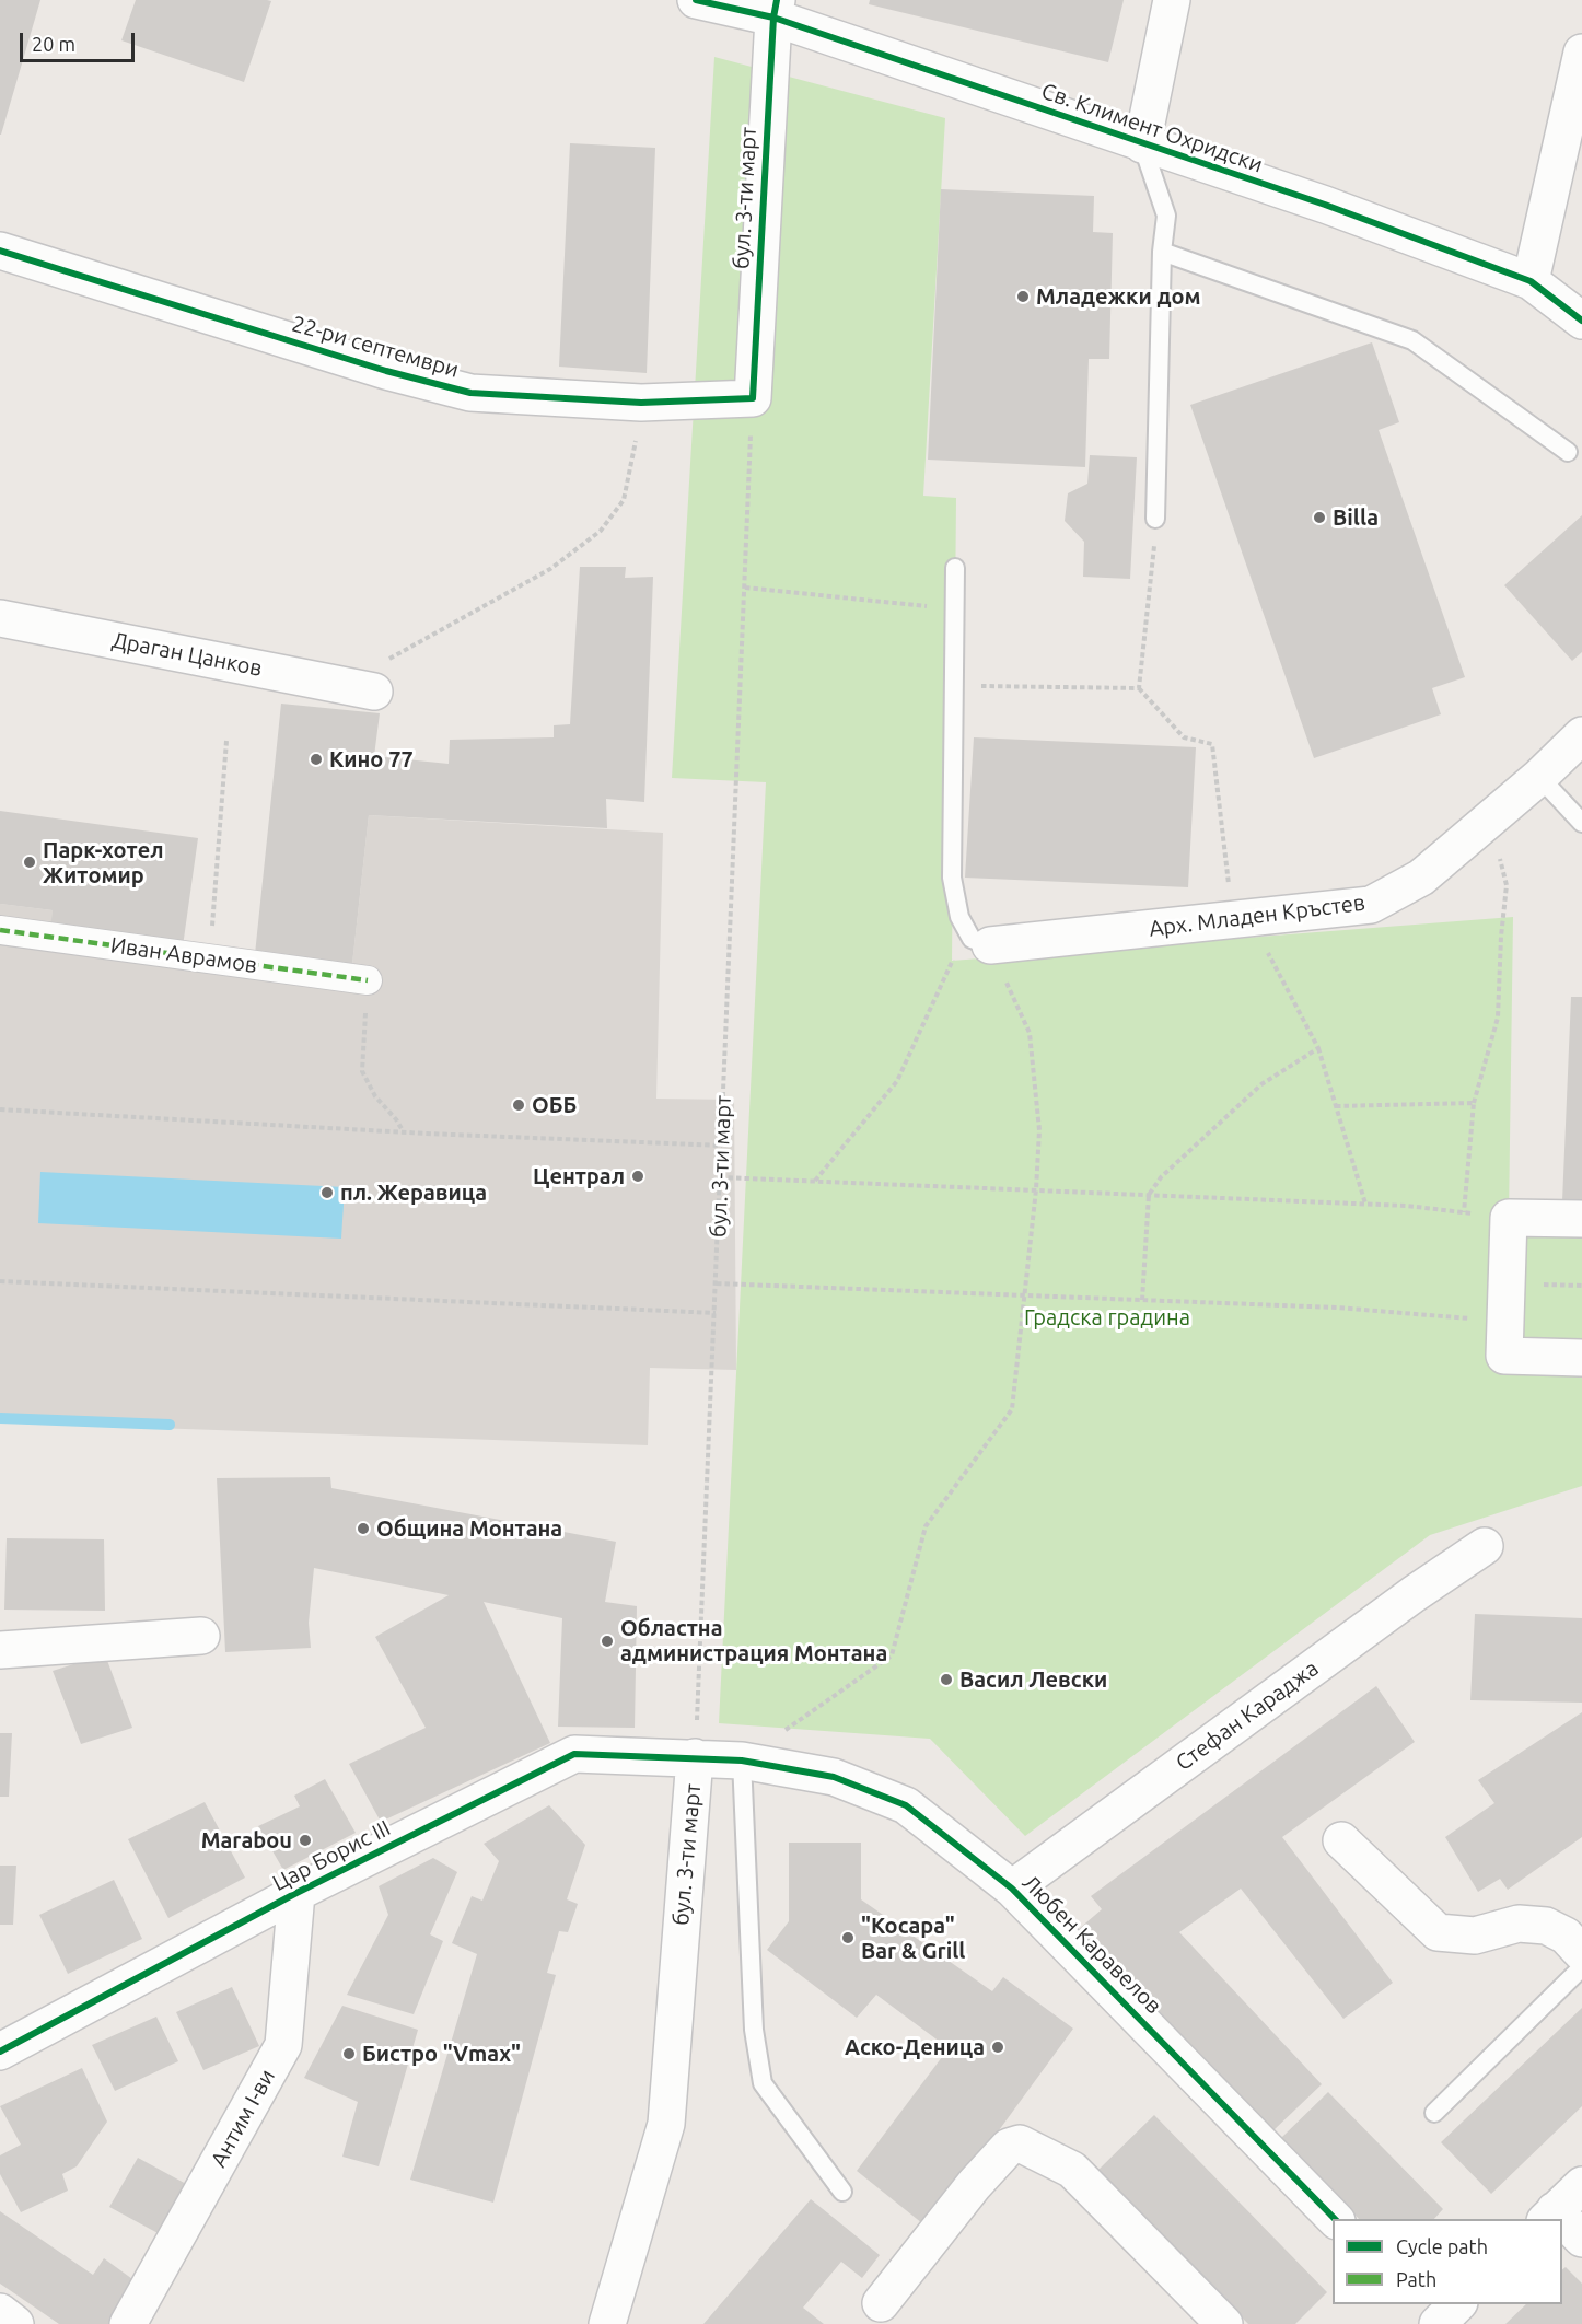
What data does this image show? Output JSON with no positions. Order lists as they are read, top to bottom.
{
  "streets": {
    "street": [
      "Св. Климент Охридски",
      "бул. 3-ти март",
      "22-ри септември",
      "Драган Цанков",
      "Арх. Младен Кръстев",
      "Иван Аврамов",
      "Стефан Караджа",
      "Цар Борис III",
      "Любен Каравелов",
      "Антим I-ви"
    ]
  },
  "crossings": [
    ["Св. Климент Охридски", "бул. 3-ти март"],
    ["бул. 3-ти март", "22-ри септември"],
    ["бул. 3-ти март", "Цар Борис III"],
    ["бул. 3-ти март", "Любен Каравелов"],
    ["Стефан Караджа", "Любен Каравелов"],
    ["Цар Борис III", "Любен Каравелов"],
    ["Цар Борис III", "Антим I-ви"]
  ],
  "parks": ["Градска градина"],
  "places": [
    "Младежки дом",
    "Billa",
    "Кино 77",
    "Парк-хотел Житомир",
    "ОББ",
    "Централ",
    "пл. Жеравица",
    "Община Монтана",
    "Областна администрация Монтана",
    "Васил Левски",
    "Marabou",
    "\"Косара\" Bar & Grill",
    "Аско-Деница",
    "Бистро \"Vmax\""
  ],
  "legend": ["Cycle path", "Path"],
  "scale_bar": "20 m"
}
